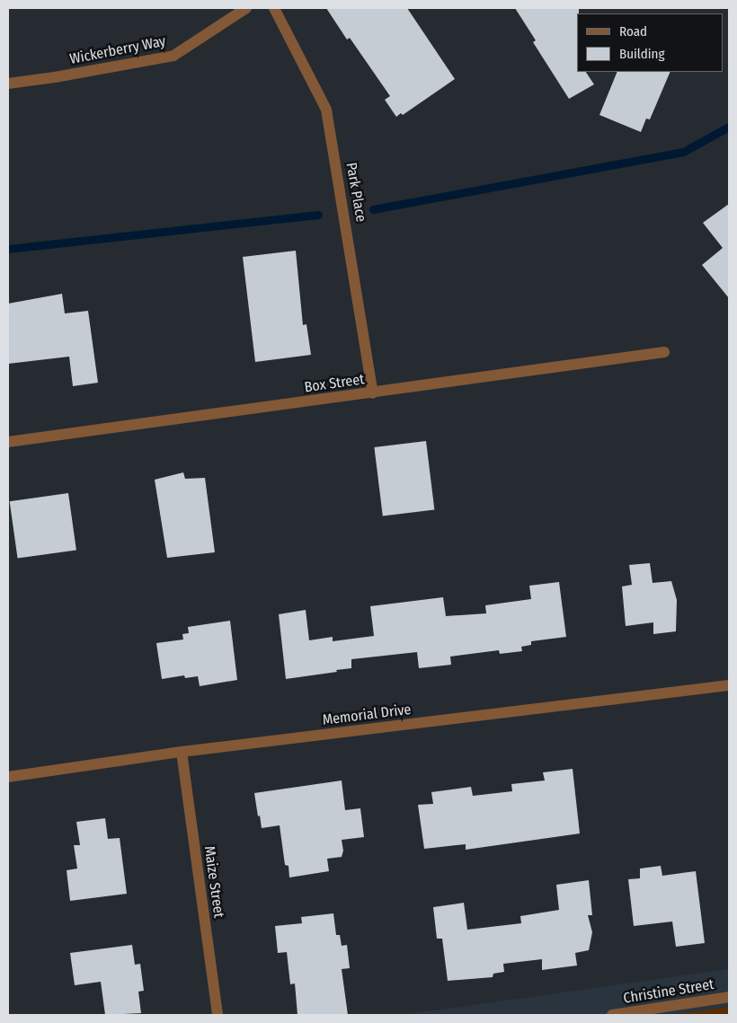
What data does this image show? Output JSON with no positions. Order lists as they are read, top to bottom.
{
  "streets": {
    "street": [
      "Wickerberry Way",
      "Park Place",
      "Box Street",
      "Memorial Drive",
      "Maize Street",
      "Christine Street"
    ]
  },
  "crossings": [
    ["Park Place", "Box Street"],
    ["Memorial Drive", "Maize Street"]
  ],
  "legend": ["Road", "Building"]
}
